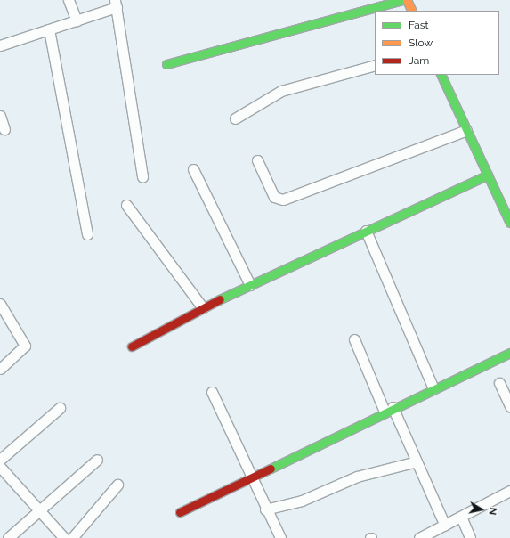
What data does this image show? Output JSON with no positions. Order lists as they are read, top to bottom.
{
  "legend": ["Fast", "Slow", "Jam"],
  "north": "right"
}
